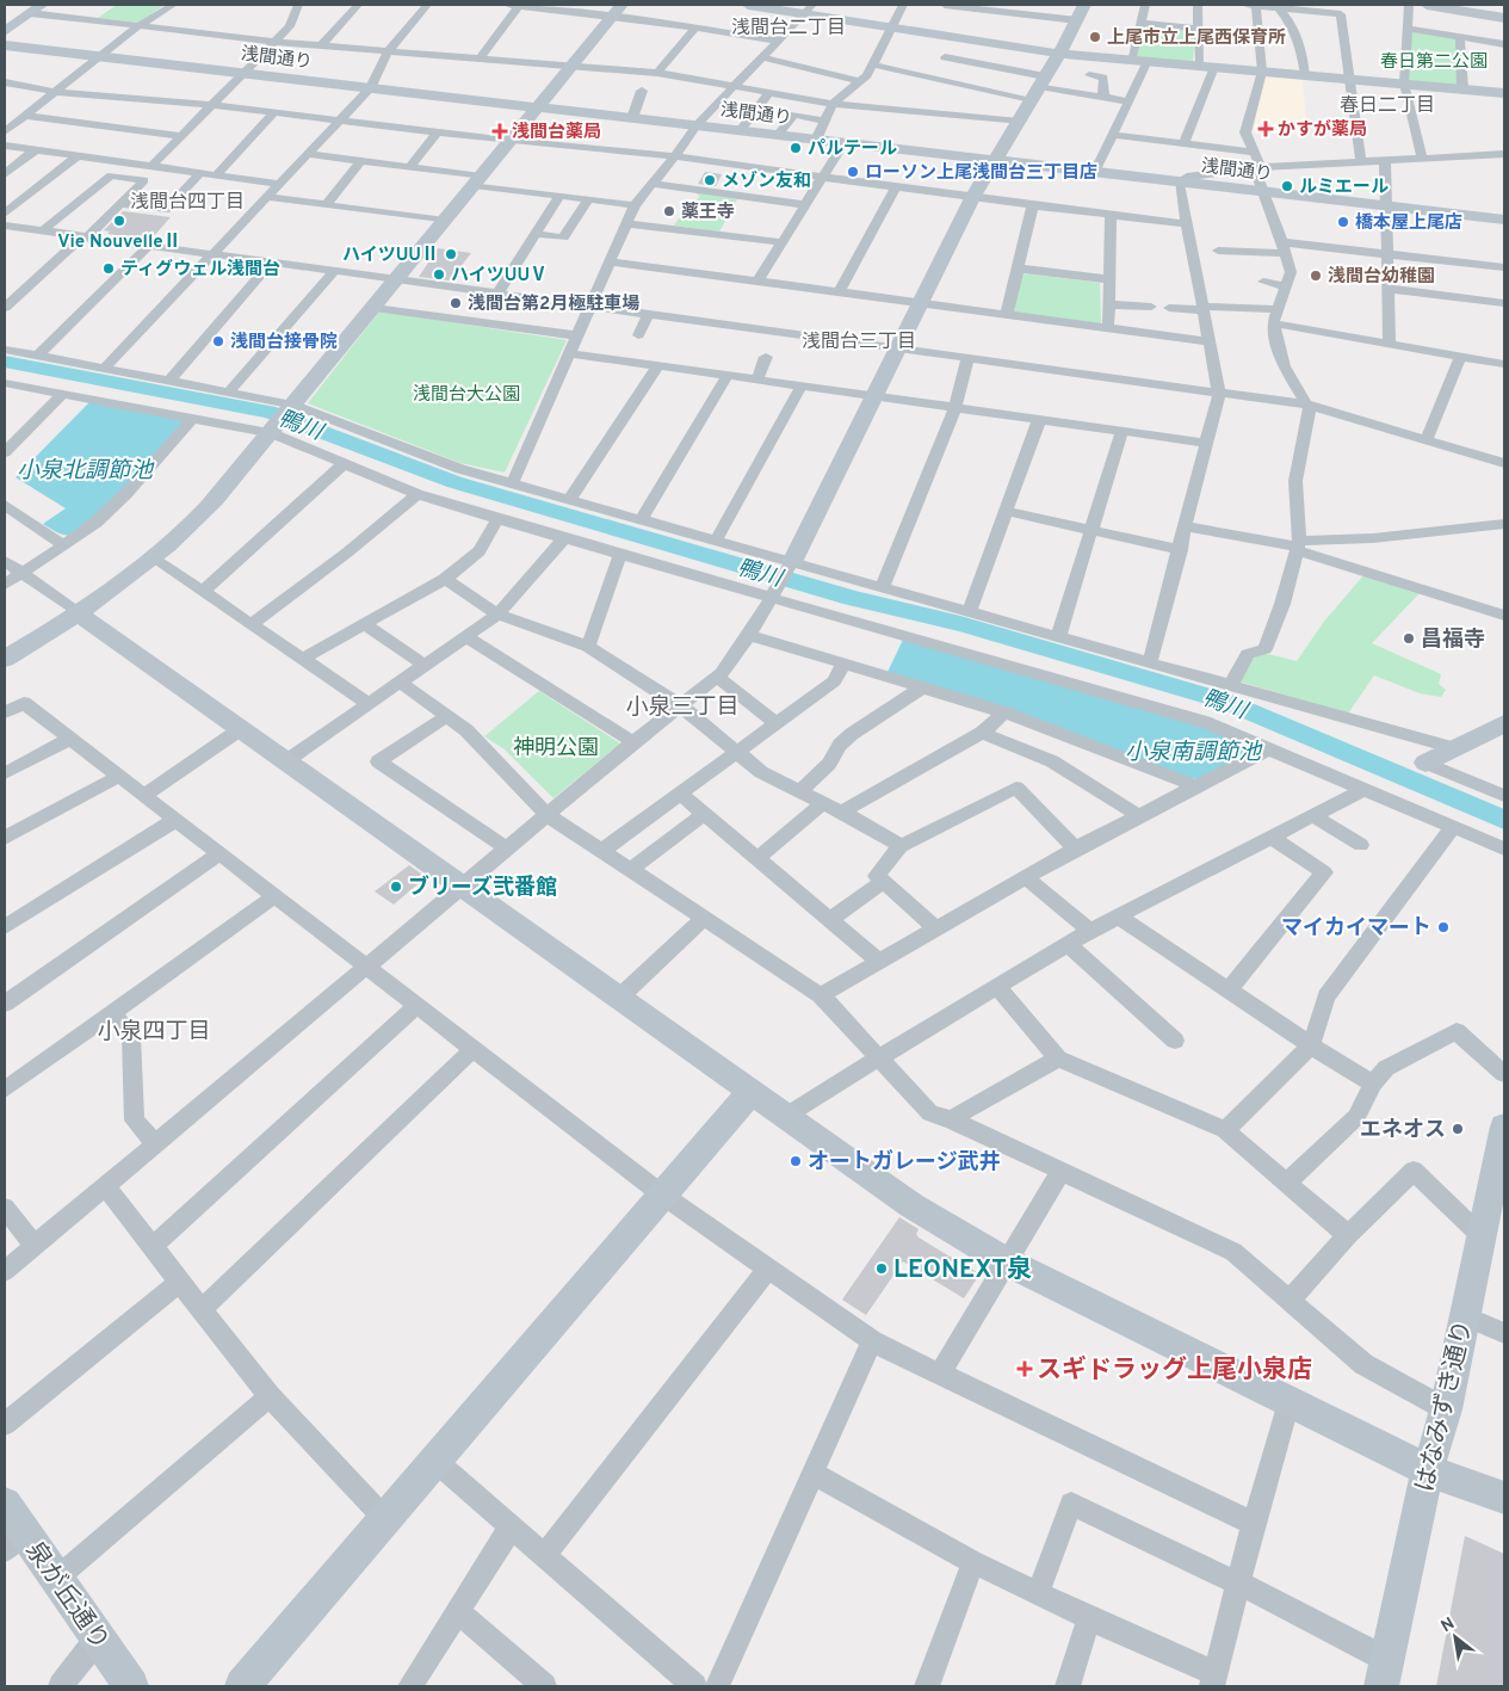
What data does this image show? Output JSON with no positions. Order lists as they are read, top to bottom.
{
  "streets": {
    "street": ["浅間通り", "はなみずき通り", "泉が丘通り"]
  },
  "districts": [
    "浅間台二丁目",
    "春日二丁目",
    "浅間台四丁目",
    "浅間台三丁目",
    "小泉三丁目",
    "小泉四丁目"
  ],
  "water": ["鴨川", "小泉北調節池", "小泉南調節池"],
  "parks": ["春日第二公園", "浅間台大公園", "神明公園"],
  "places": {
    "other": [
      "上尾市立上尾西保育所",
      "パルテール",
      "ローソン上尾浅間台三丁目店",
      "メゾン友和",
      "ルミエール",
      "薬王寺",
      "Vie NouvelleⅡ",
      "橋本屋上尾店",
      "ハイツUUⅡ",
      "ティグウェル浅間台",
      "ハイツUUⅤ",
      "浅間台幼稚園",
      "浅間台第2月極駐車場",
      "浅間台接骨院",
      "昌福寺",
      "ブリーズ弐番館",
      "マイカイマート",
      "エネオス",
      "オートガレージ武井",
      "LEONEXT泉"
    ],
    "health": ["かすが薬局", "浅間台薬局", "スギドラッグ上尾小泉店"]
  },
  "north": "top left"
}
